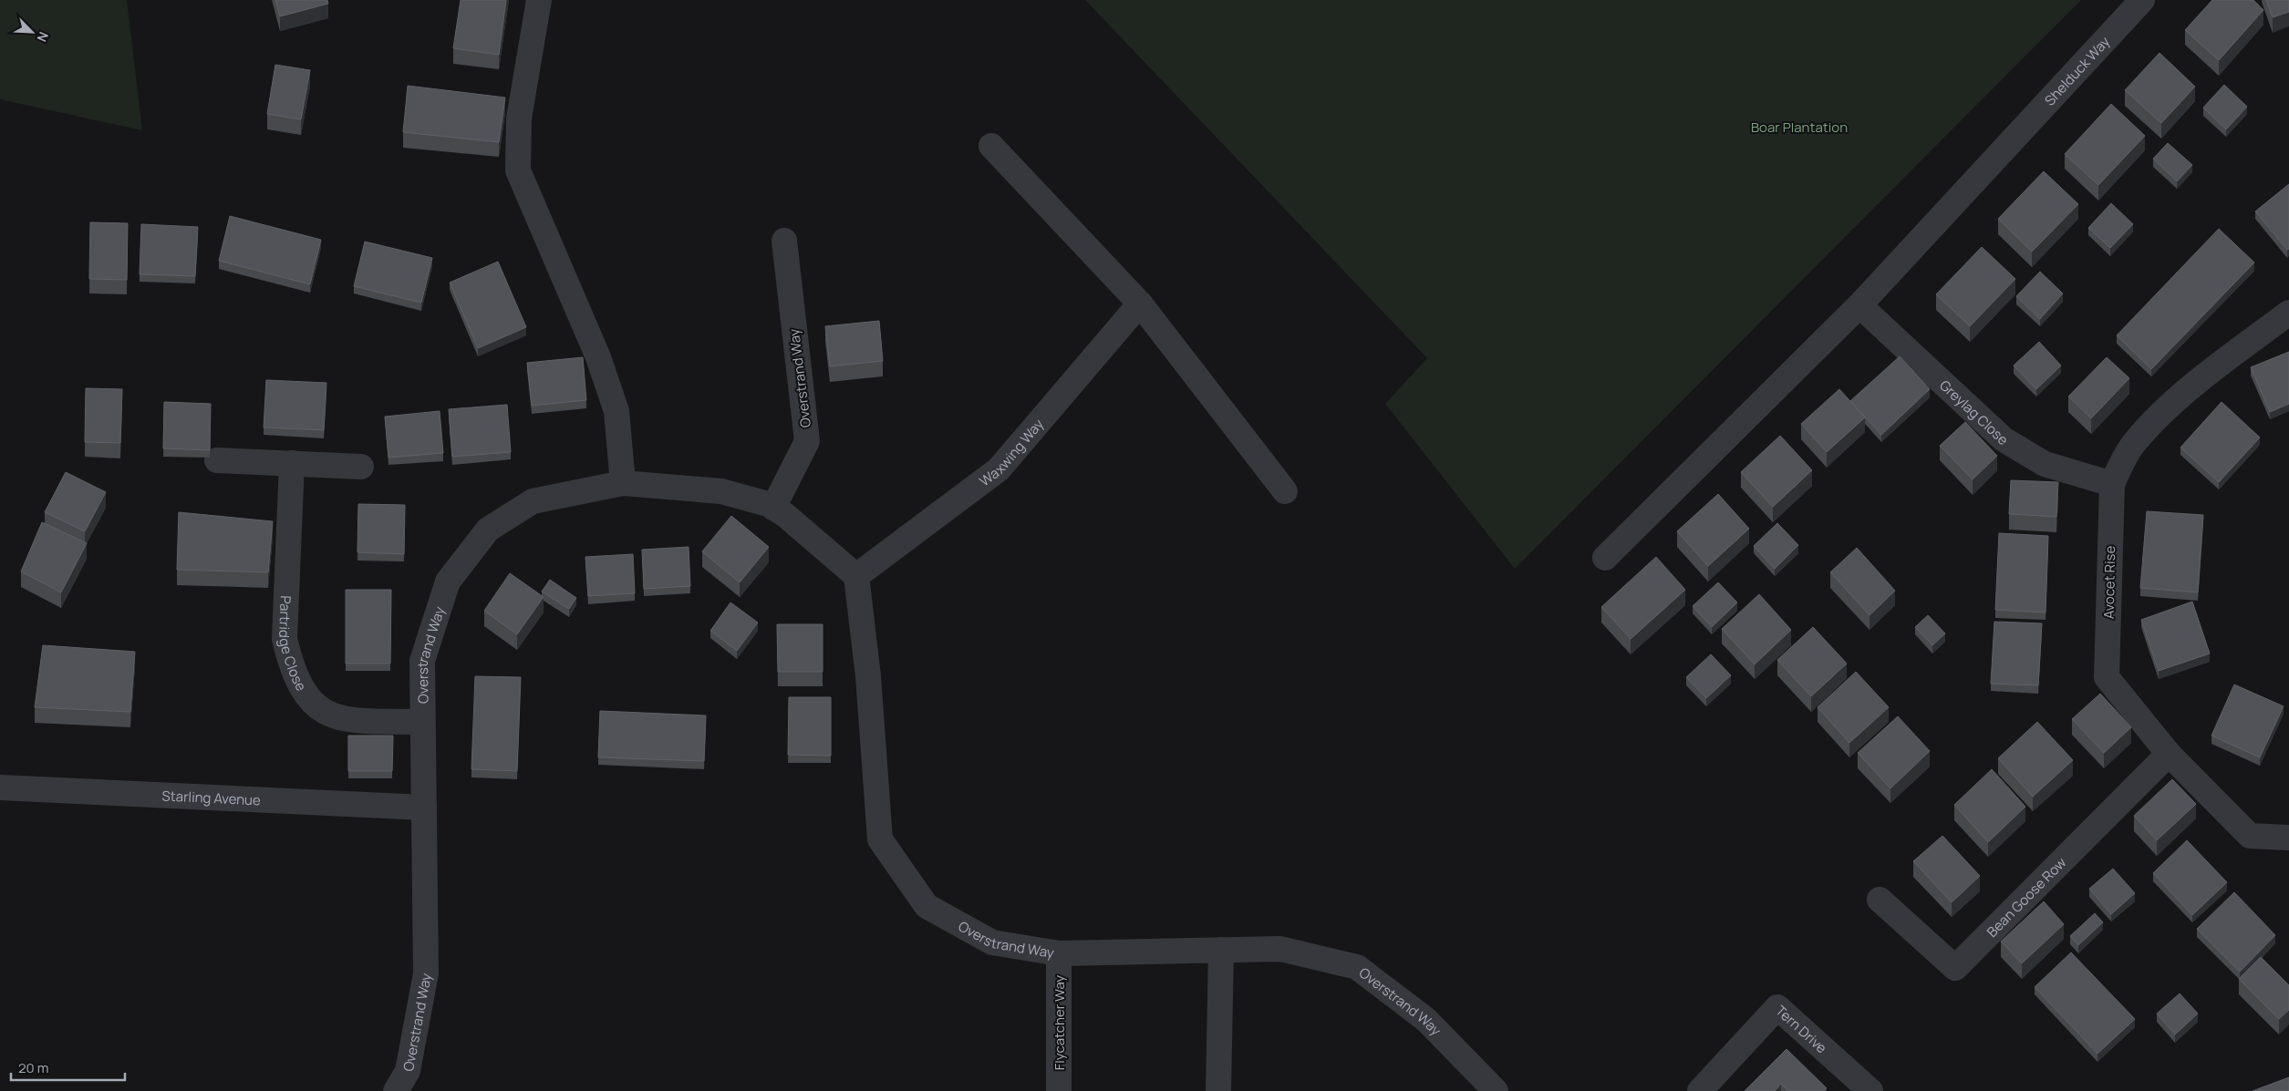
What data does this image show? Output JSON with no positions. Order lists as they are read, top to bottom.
{
  "streets": {
    "street": [
      "Shelduck Way",
      "Overstrand Way",
      "Greylag Close",
      "Waxwing Way",
      "Avocet Rise",
      "Partridge Close",
      "Starling Avenue",
      "Bean Goose Row",
      "Flycatcher Way",
      "Tern Drive"
    ]
  },
  "crossings": [
    ["Shelduck Way", "Greylag Close"],
    ["Overstrand Way", "Waxwing Way"],
    ["Overstrand Way", "Partridge Close"],
    ["Overstrand Way", "Starling Avenue"],
    ["Overstrand Way", "Flycatcher Way"],
    ["Greylag Close", "Avocet Rise"],
    ["Avocet Rise", "Bean Goose Row"]
  ],
  "parks": ["Boar Plantation"],
  "scale_bar": "20 m",
  "north": "bottom right"
}
